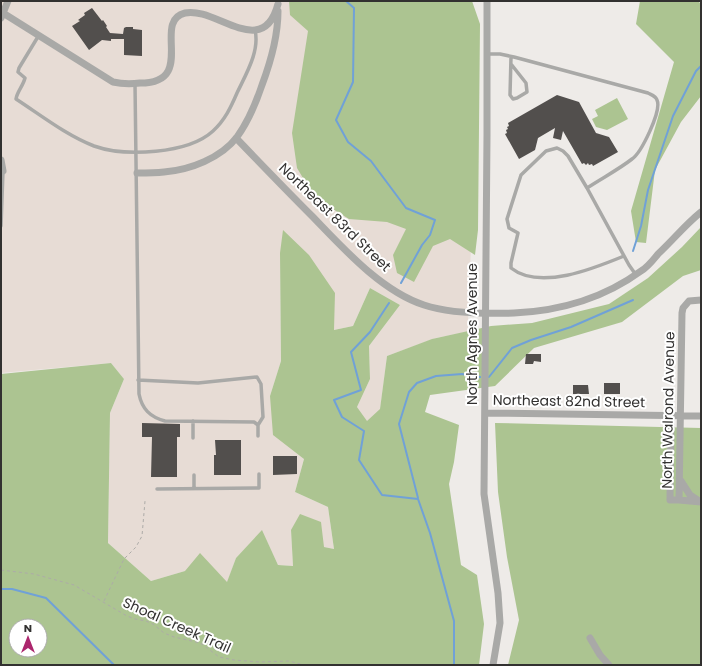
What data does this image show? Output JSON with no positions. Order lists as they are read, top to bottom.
{
  "streets": {
    "street": [
      "Northeast 83rd Street",
      "North Agnes Avenue",
      "Northeast 82nd Street",
      "North Walrond Avenue"
    ],
    "path": ["Shoal Creek Trail"]
  },
  "crossings": [
    ["Northeast 83rd Street", "North Agnes Avenue"],
    ["North Agnes Avenue", "Northeast 82nd Street"],
    ["Northeast 82nd Street", "North Walrond Avenue"]
  ],
  "north": "top"
}
